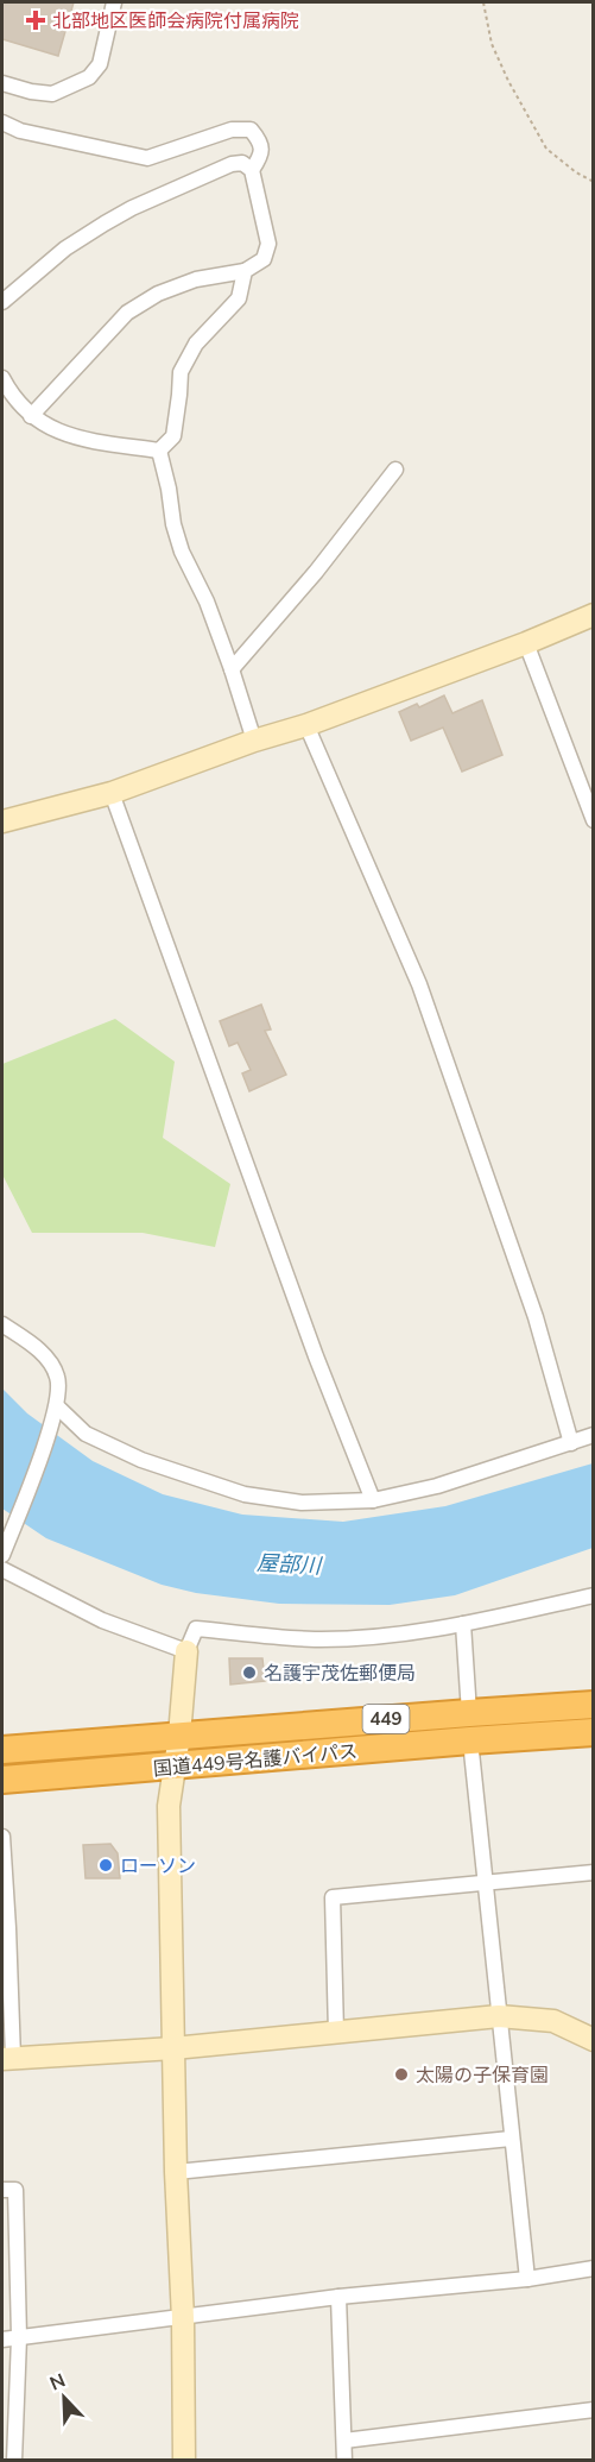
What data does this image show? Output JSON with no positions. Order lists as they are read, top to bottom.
{
  "streets": {
    "highway": ["449", "国道449号名護バイパス"]
  },
  "water": ["屋部川"],
  "places": {
    "health": ["北部地区医師会病院付属病院"],
    "other": ["名護宇茂佐郵便局", "ローソン", "太陽の子保育園"]
  },
  "north": "top left"
}
